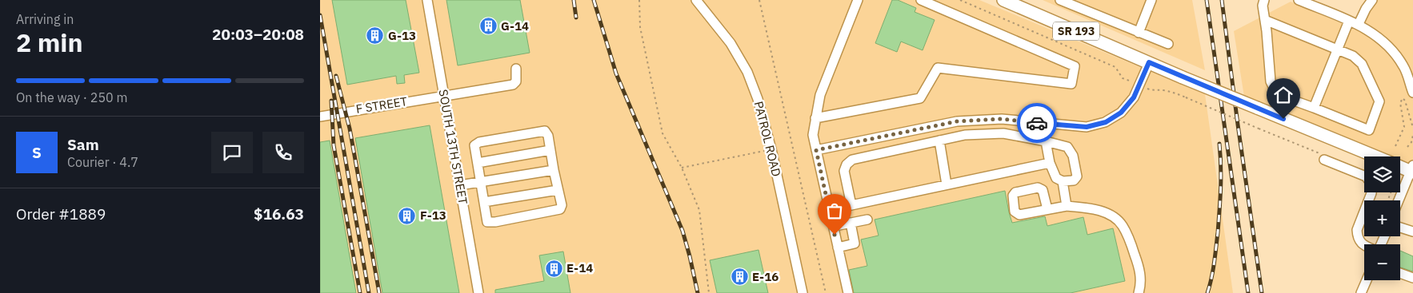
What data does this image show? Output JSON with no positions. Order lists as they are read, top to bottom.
{
  "streets": {
    "main road": ["SR 193"],
    "street": ["F STREET", "PATROL ROAD", "SOUTH 13TH STREET"]
  },
  "crossings": [
    ["F STREET", "SOUTH 13TH STREET"]
  ],
  "places": {
    "building": [
      "G-14",
      "G-13",
      "F-13",
      "E-14",
      "E-16"
    ]
  },
  "page": {
    "heading": ["2 min", "Arriving in", "20:03–20:08"],
    "panel": [
      "Sam",
      "Courier · 4.7",
      "Order #1889",
      "$16.63"
    ],
    "bar": "On the way · 250 m",
    "round": "S",
    "map_buttons": ["+", "−"]
  }
}
